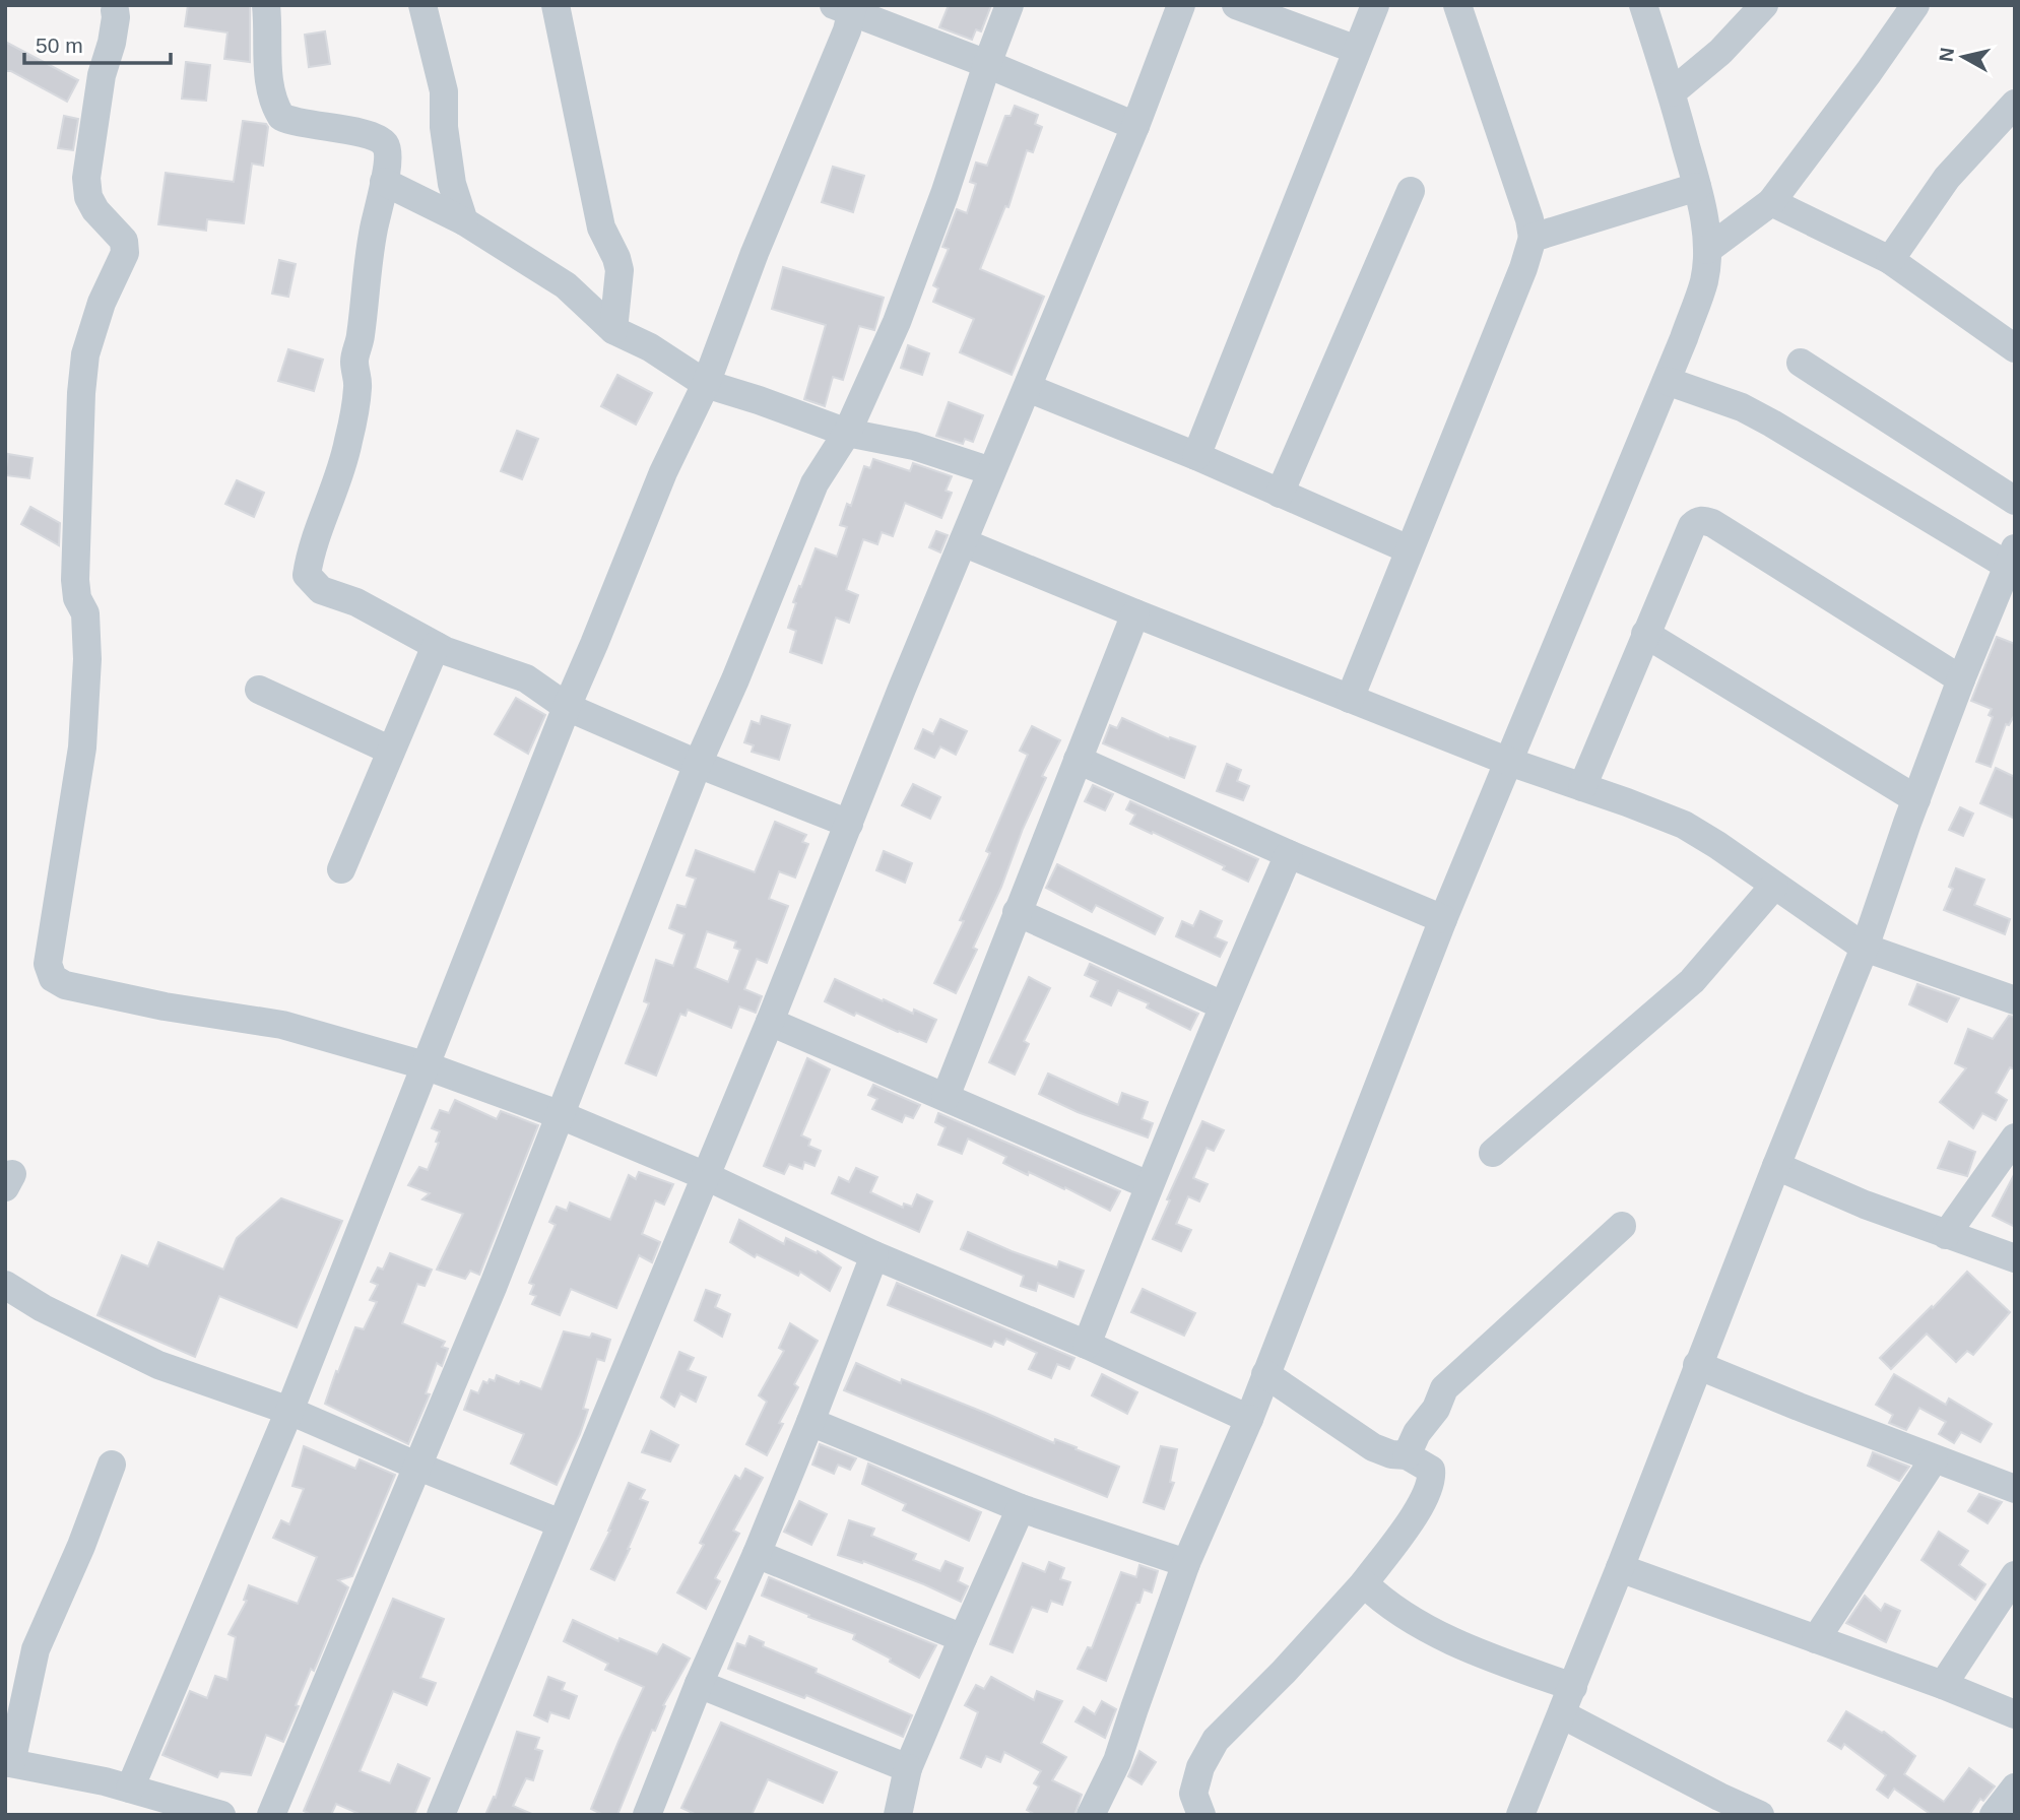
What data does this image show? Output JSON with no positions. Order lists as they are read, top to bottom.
{
  "scale_bar": "50 m",
  "north": "left"
}
